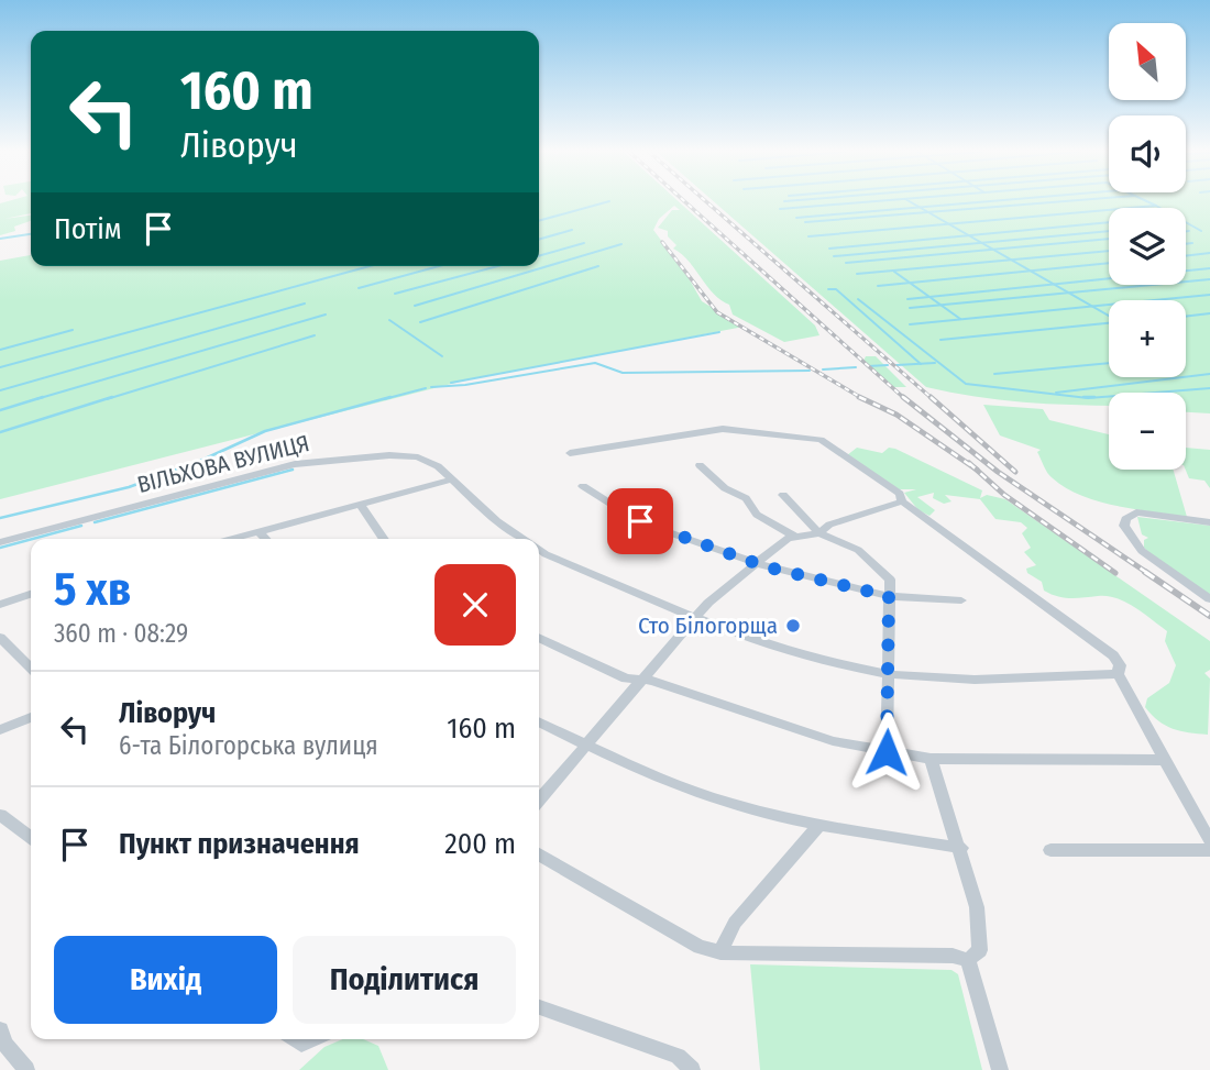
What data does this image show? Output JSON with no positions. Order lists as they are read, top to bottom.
{
  "streets": {
    "street": ["ВІЛЬХОВА ВУЛИЦЯ"]
  },
  "places": ["Сто Білогорща"],
  "north": "top left",
  "page": {
    "map_buttons": ["+", "−"],
    "turn": ["160 m", "Ліворуч"],
    "then": "Потім",
    "heading": ["5 хв", "360 m · 08:29"],
    "list": [
      {
        "name": "Ліворуч",
        "note": "6-та Білогорська вулиця",
        "value": "160 m"
      },
      {
        "name": "Пункт призначення",
        "value": "200 m"
      }
    ],
    "buttons": ["Вихід", "Поділитися"]
  }
}
